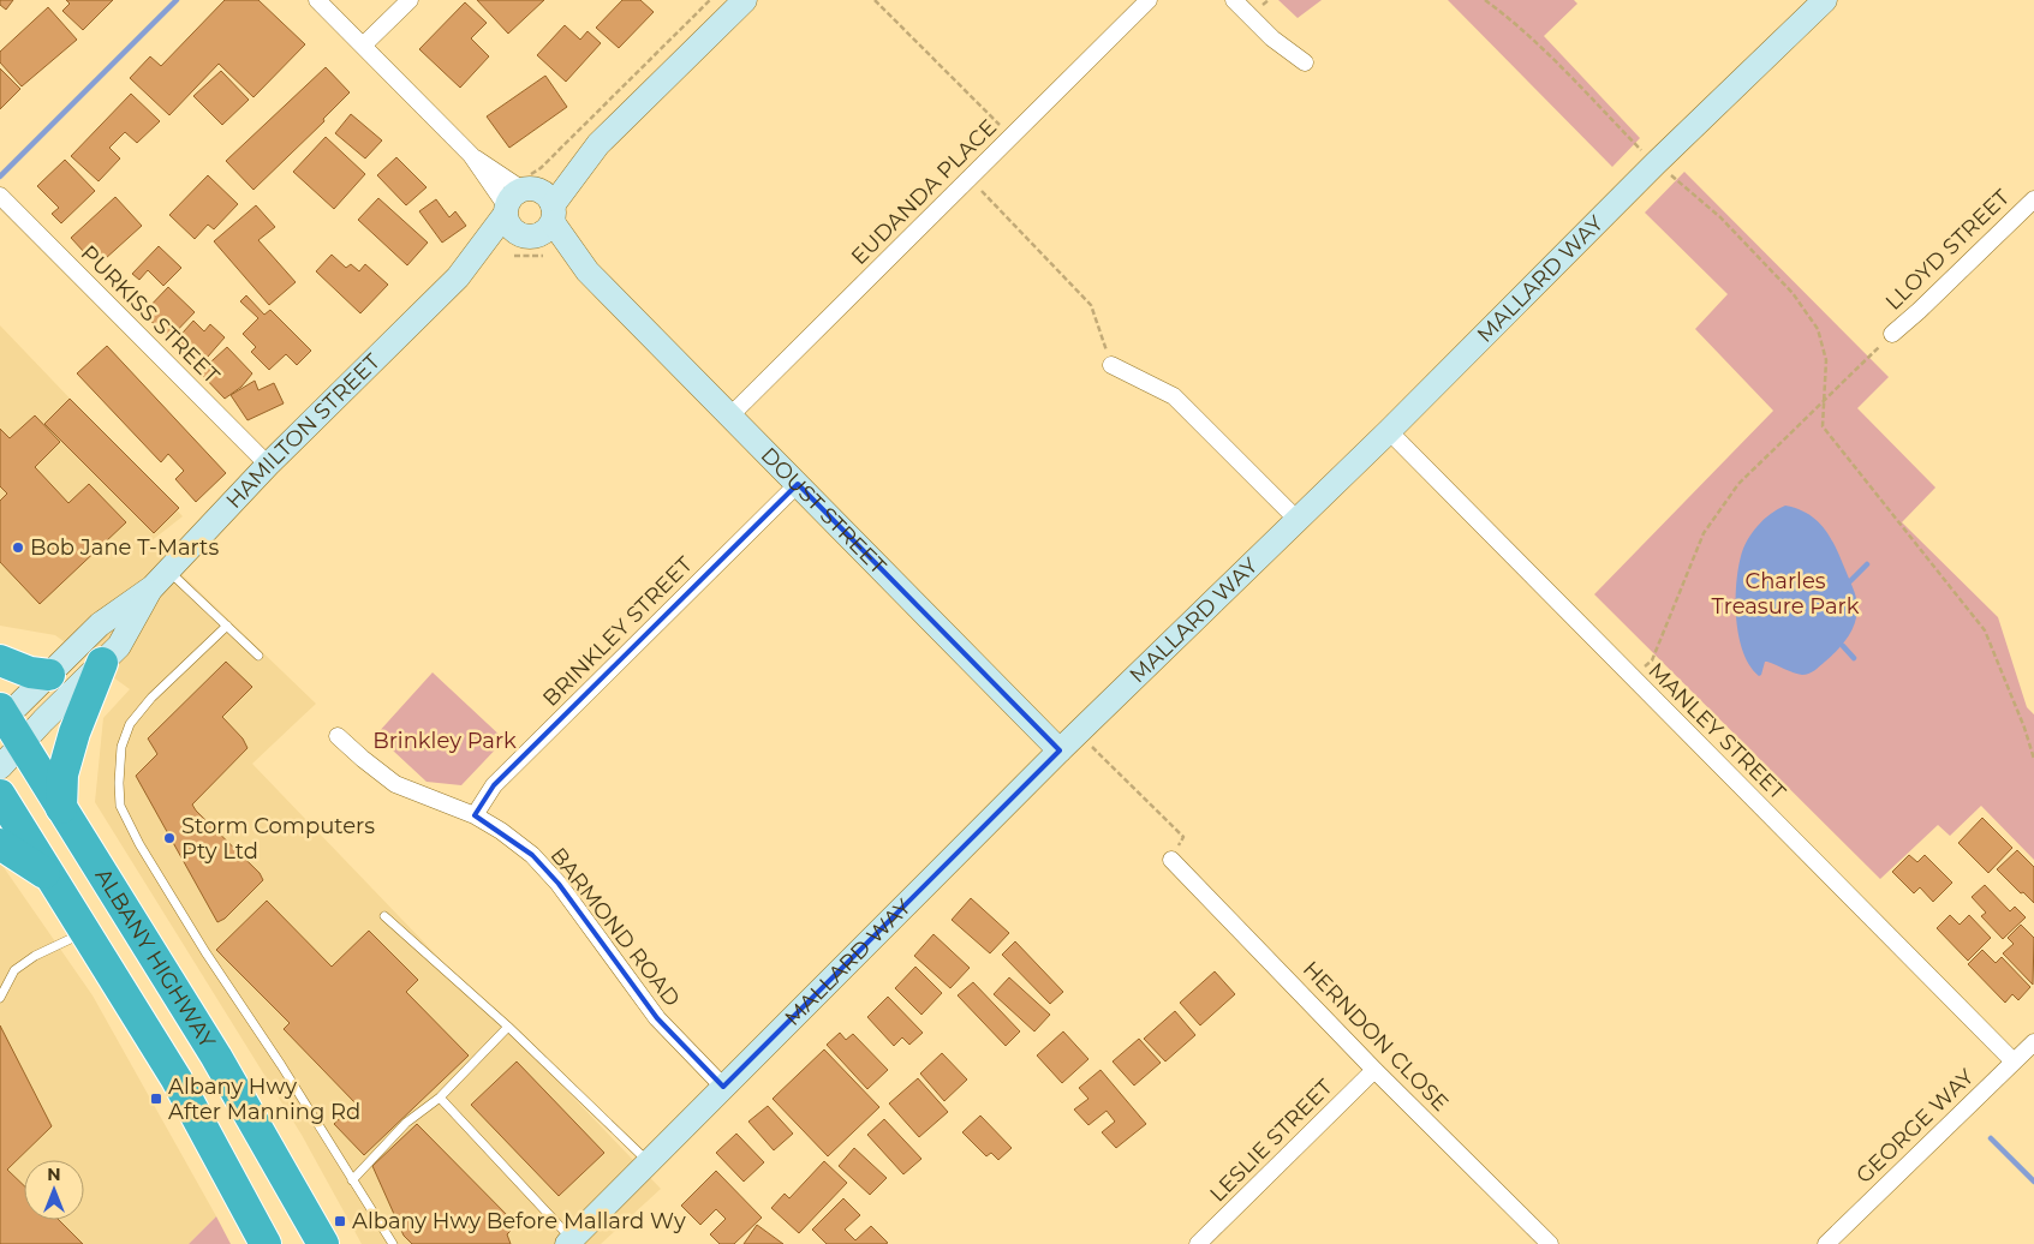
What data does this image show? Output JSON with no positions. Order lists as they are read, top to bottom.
{
  "streets": {
    "highway": ["ALBANY HIGHWAY"],
    "street": [
      "EUDANDA PLACE",
      "LLOYD STREET",
      "MALLARD WAY",
      "PURKISS STREET",
      "HAMILTON STREET",
      "DOUST STREET",
      "BRINKLEY STREET",
      "MANLEY STREET",
      "BARMOND ROAD",
      "HERNDON CLOSE",
      "GEORGE WAY",
      "LESLIE STREET"
    ]
  },
  "crossings": [
    ["EUDANDA PLACE", "DOUST STREET"],
    ["MALLARD WAY", "DOUST STREET"],
    ["MALLARD WAY", "MANLEY STREET"],
    ["MALLARD WAY", "BARMOND ROAD"],
    ["PURKISS STREET", "HAMILTON STREET"],
    ["HAMILTON STREET", "DOUST STREET"],
    ["HAMILTON STREET", "ALBANY HIGHWAY"],
    ["DOUST STREET", "BRINKLEY STREET"],
    ["BRINKLEY STREET", "BARMOND ROAD"],
    ["MANLEY STREET", "GEORGE WAY"],
    ["HERNDON CLOSE", "LESLIE STREET"]
  ],
  "parks": ["Charles Treasure Park", "Brinkley Park"],
  "places": {
    "other": ["Bob Jane T-Marts", "Storm Computers Pty Ltd"],
    "transit": ["Albany Hwy After Manning Rd", "Albany Hwy Before Mallard Wy"]
  },
  "north": "top"
}
